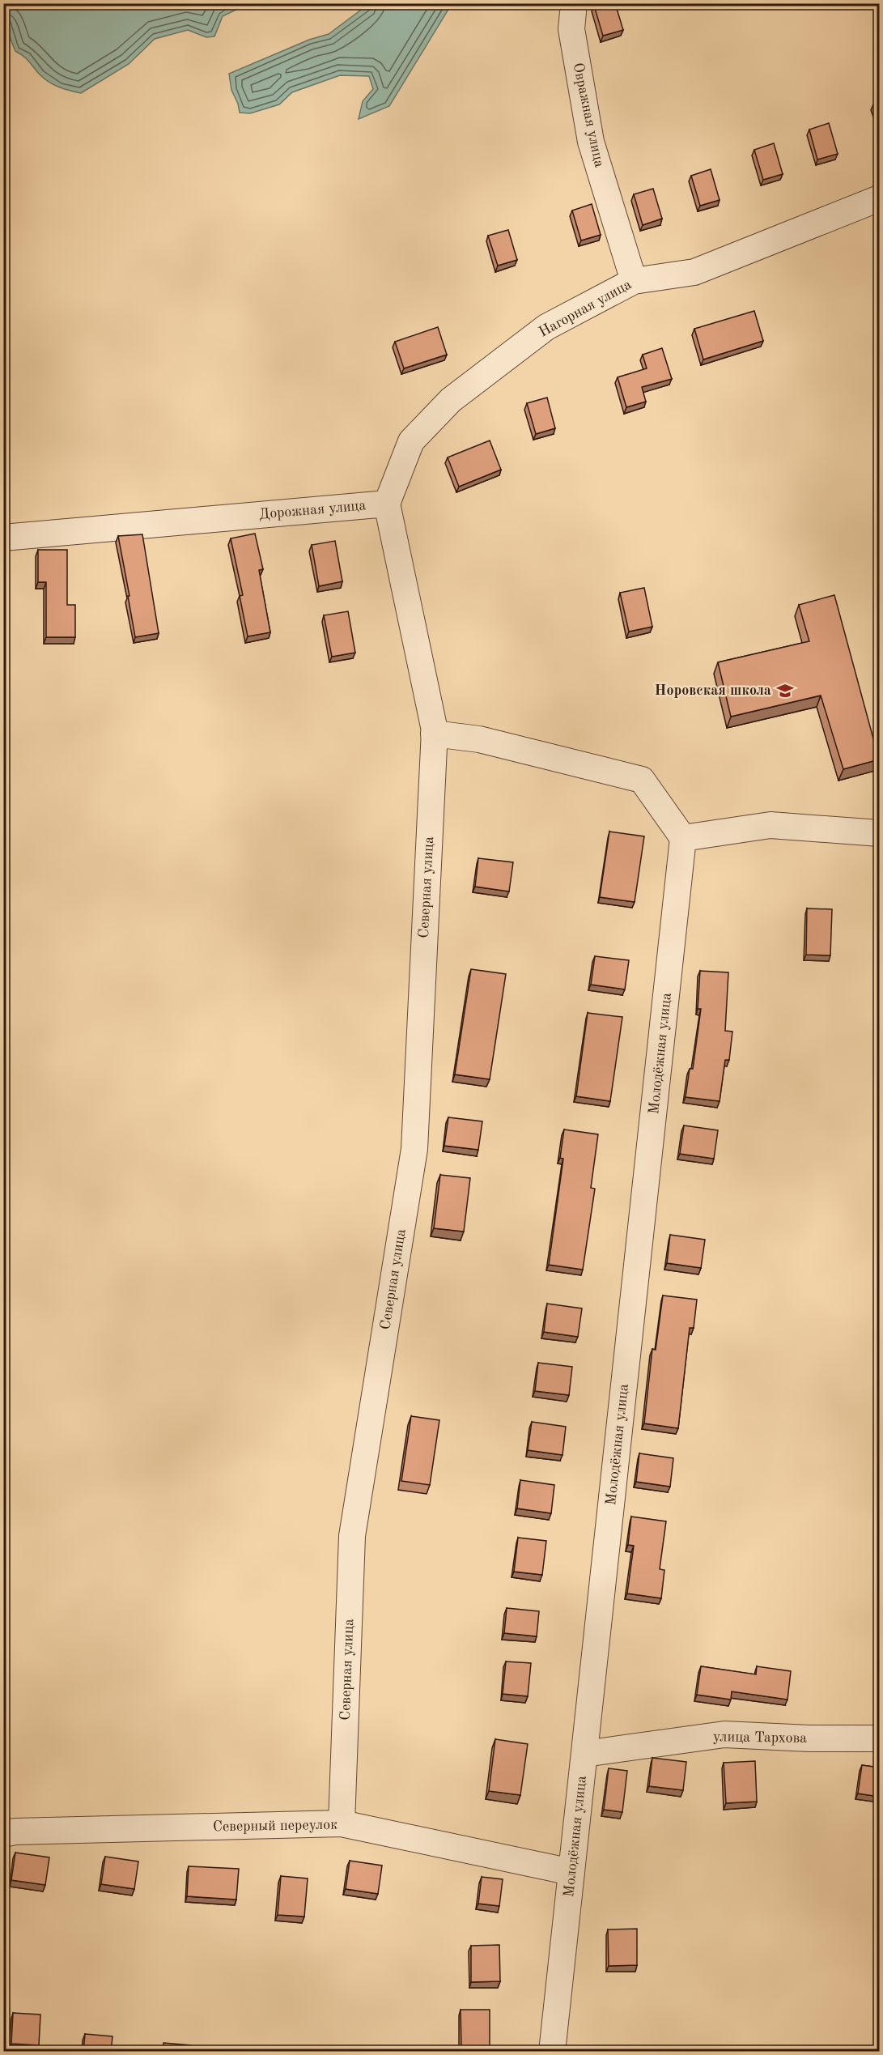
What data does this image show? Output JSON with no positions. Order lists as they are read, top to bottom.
{
  "streets": {
    "street": [
      "Овражная улица",
      "Нагорная улица",
      "Дорожная улица",
      "Северная улица",
      "Молодёжная улица",
      "улица Тархова",
      "Северный переулок"
    ]
  },
  "crossings": [
    ["Овражная улица", "Нагорная улица"],
    ["Нагорная улица", "Дорожная улица"],
    ["Дорожная улица", "Северная улица"],
    ["Северная улица", "Северный переулок"],
    ["Молодёжная улица", "улица Тархова"],
    ["Молодёжная улица", "Северный переулок"]
  ],
  "places": {
    "school or university": ["Норовская школа"]
  }
}
